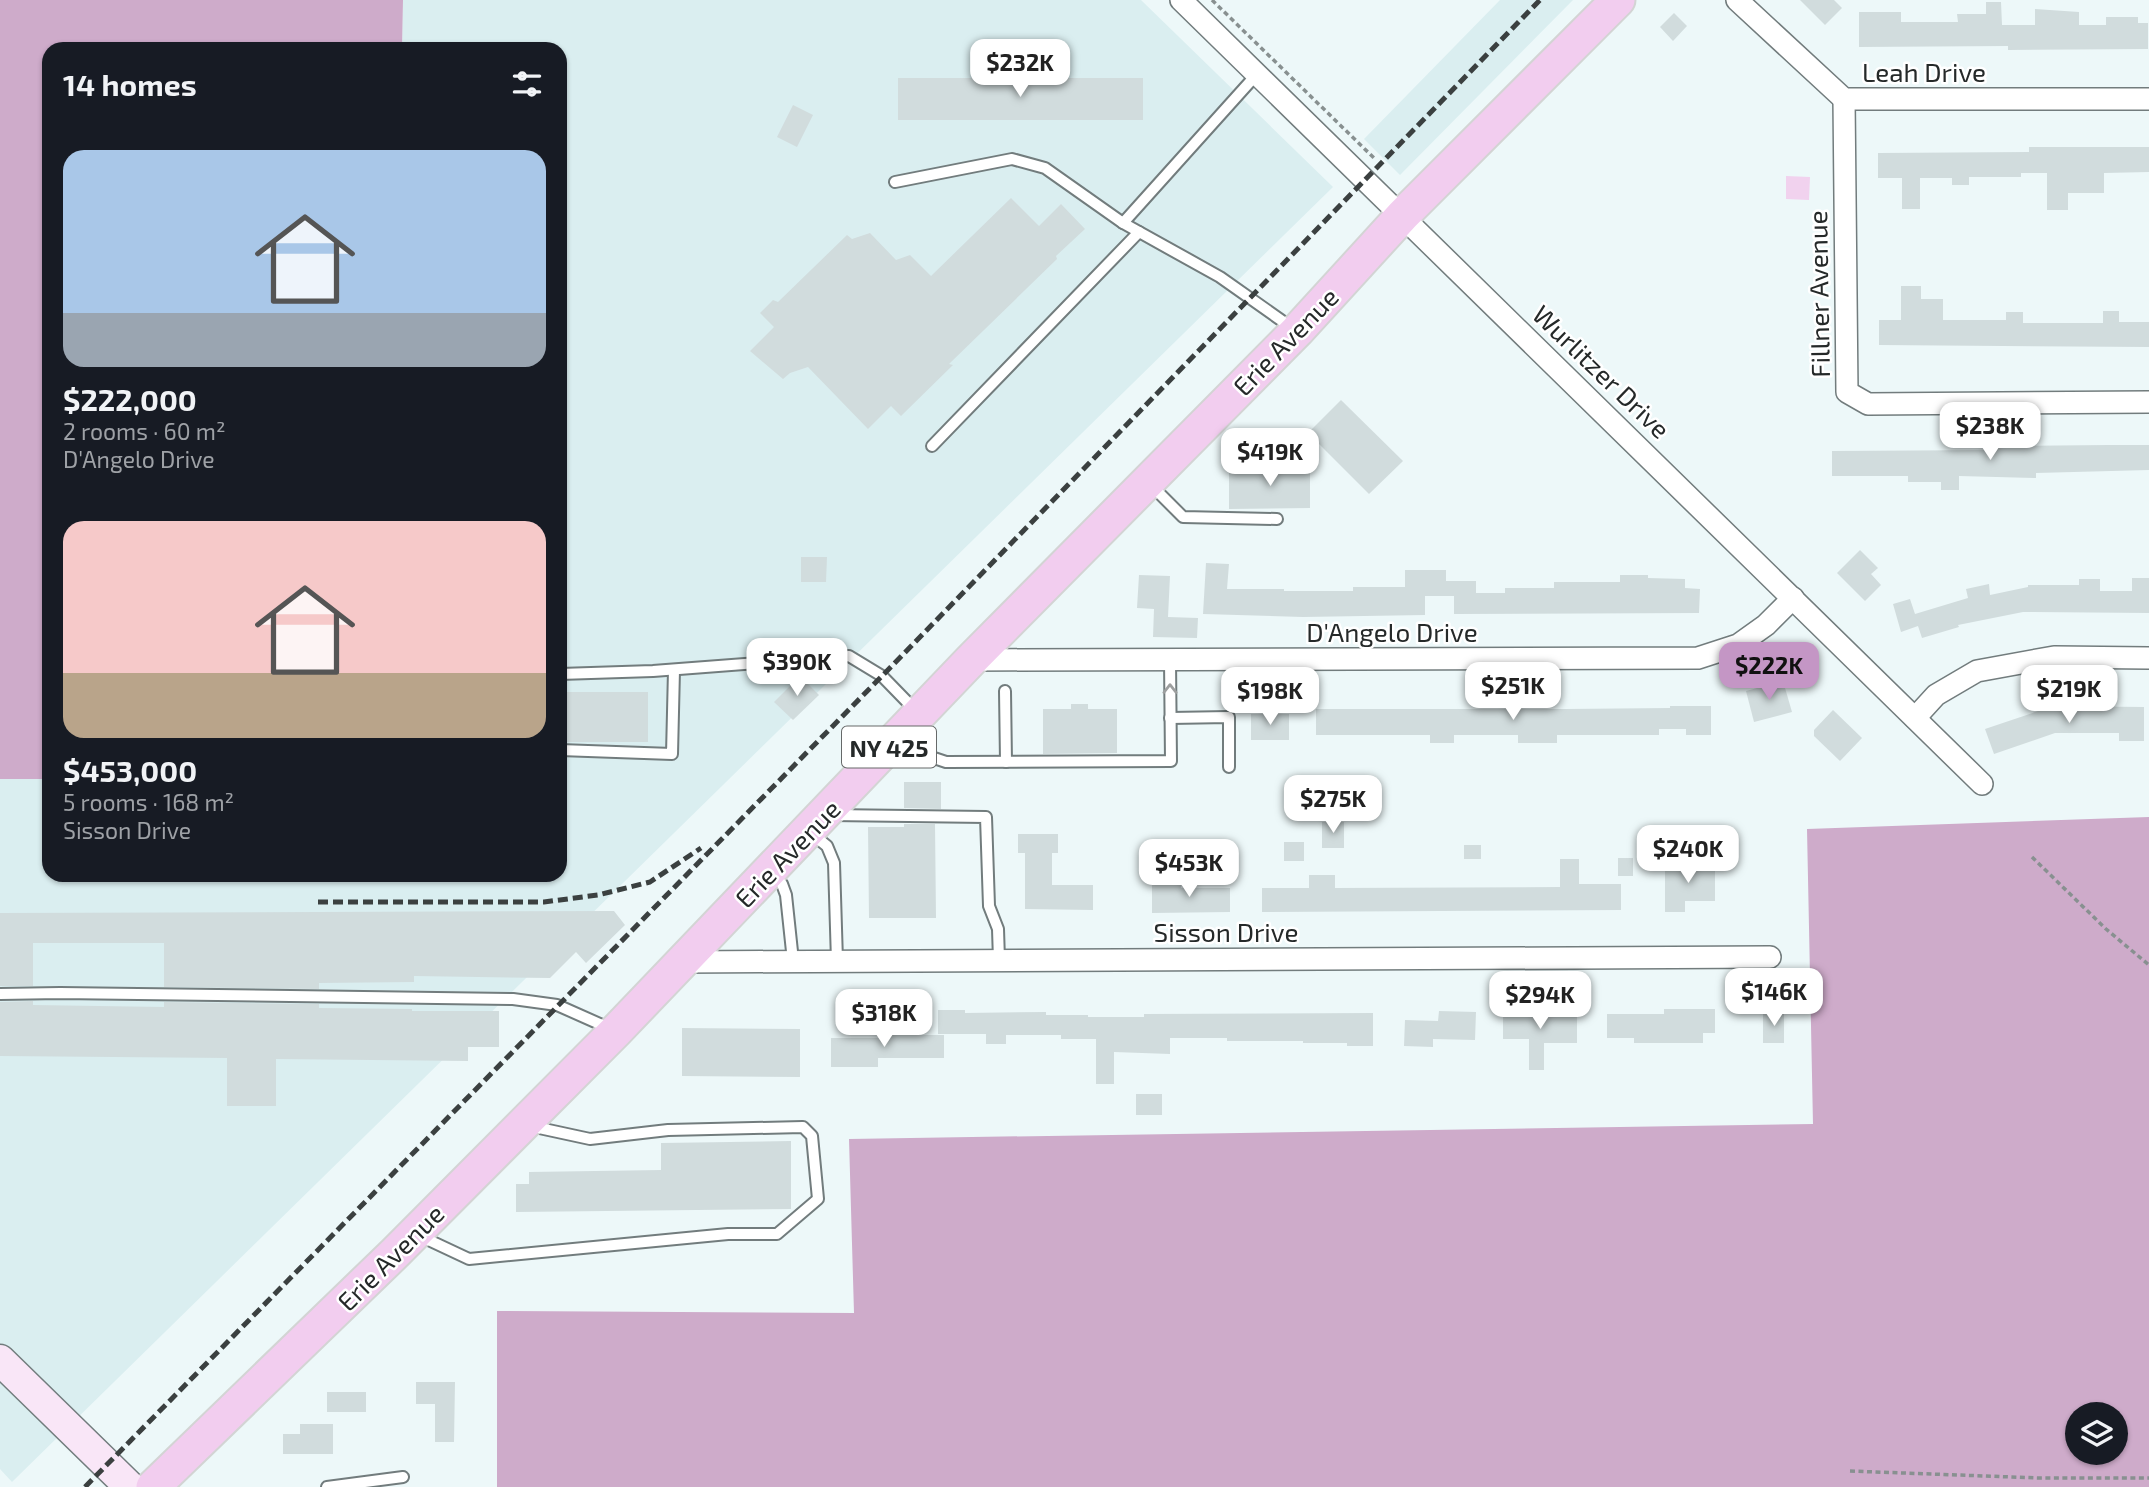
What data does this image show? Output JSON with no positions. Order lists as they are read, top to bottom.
{
  "streets": {
    "main road": ["Erie Avenue", "NY 425"],
    "street": [
      "Leah Drive",
      "Fillner Avenue",
      "Wurlitzer Drive",
      "D'Angelo Drive",
      "Sisson Drive"
    ]
  },
  "crossings": [
    ["Leah Drive", "Fillner Avenue"],
    ["Erie Avenue", "Wurlitzer Drive"],
    ["Erie Avenue", "D'Angelo Drive"],
    ["Erie Avenue", "Sisson Drive"],
    ["Wurlitzer Drive", "D'Angelo Drive"]
  ],
  "page": {
    "price": [
      "$232K",
      "$238K",
      "$419K",
      "$390K",
      "$222K",
      "$251K",
      "$219K",
      "$198K",
      "$275K",
      "$240K",
      "$453K",
      "$146K",
      "$294K",
      "$318K"
    ],
    "heading": "14 homes",
    "list": [
      {
        "name": "$222,000",
        "note": "2 rooms · 60 m² · D'Angelo Drive"
      },
      {
        "name": "$453,000",
        "note": "5 rooms · 168 m² · Sisson Drive"
      }
    ]
  }
}
